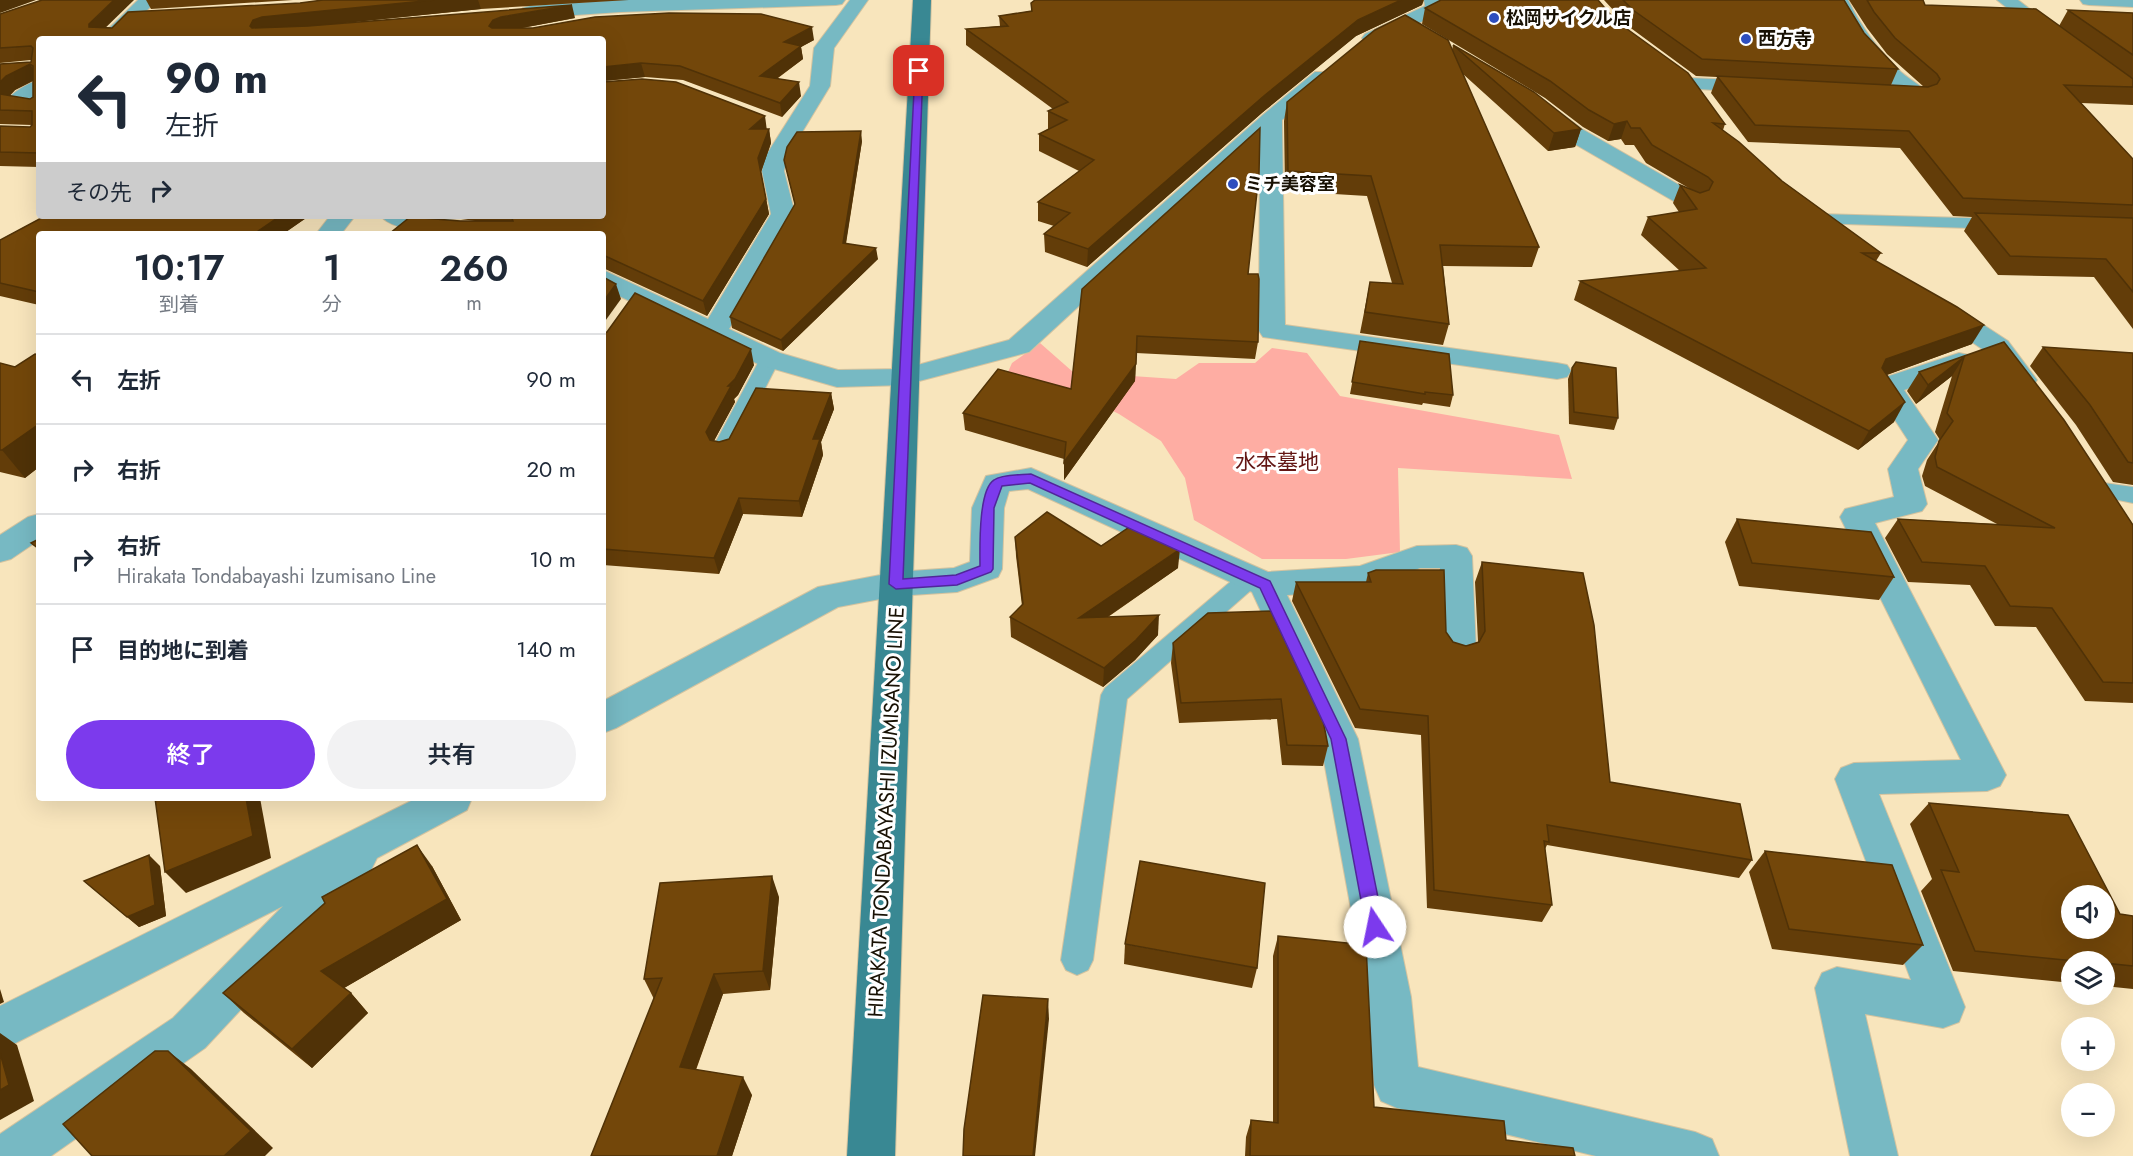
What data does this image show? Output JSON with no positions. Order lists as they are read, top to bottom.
{
  "streets": {
    "main road": ["HIRAKATA TONDABAYASHI IZUMISANO LINE"]
  },
  "parks": ["水本墓地"],
  "places": ["松岡サイクル店", "西方寺", "ミチ美容室"],
  "page": {
    "turn": ["90 m", "左折"],
    "then": "その先",
    "eta": [
      "10:17",
      "到着",
      "1",
      "分",
      "260",
      "m"
    ],
    "list": [
      {
        "name": "左折",
        "value": "90 m"
      },
      {
        "name": "右折",
        "value": "20 m"
      },
      {
        "name": "右折",
        "note": "Hirakata Tondabayashi Izumisano Line",
        "value": "10 m"
      },
      {
        "name": "目的地に到着",
        "value": "140 m"
      }
    ],
    "buttons": ["終了", "共有"],
    "map_buttons": ["+", "−"]
  }
}
